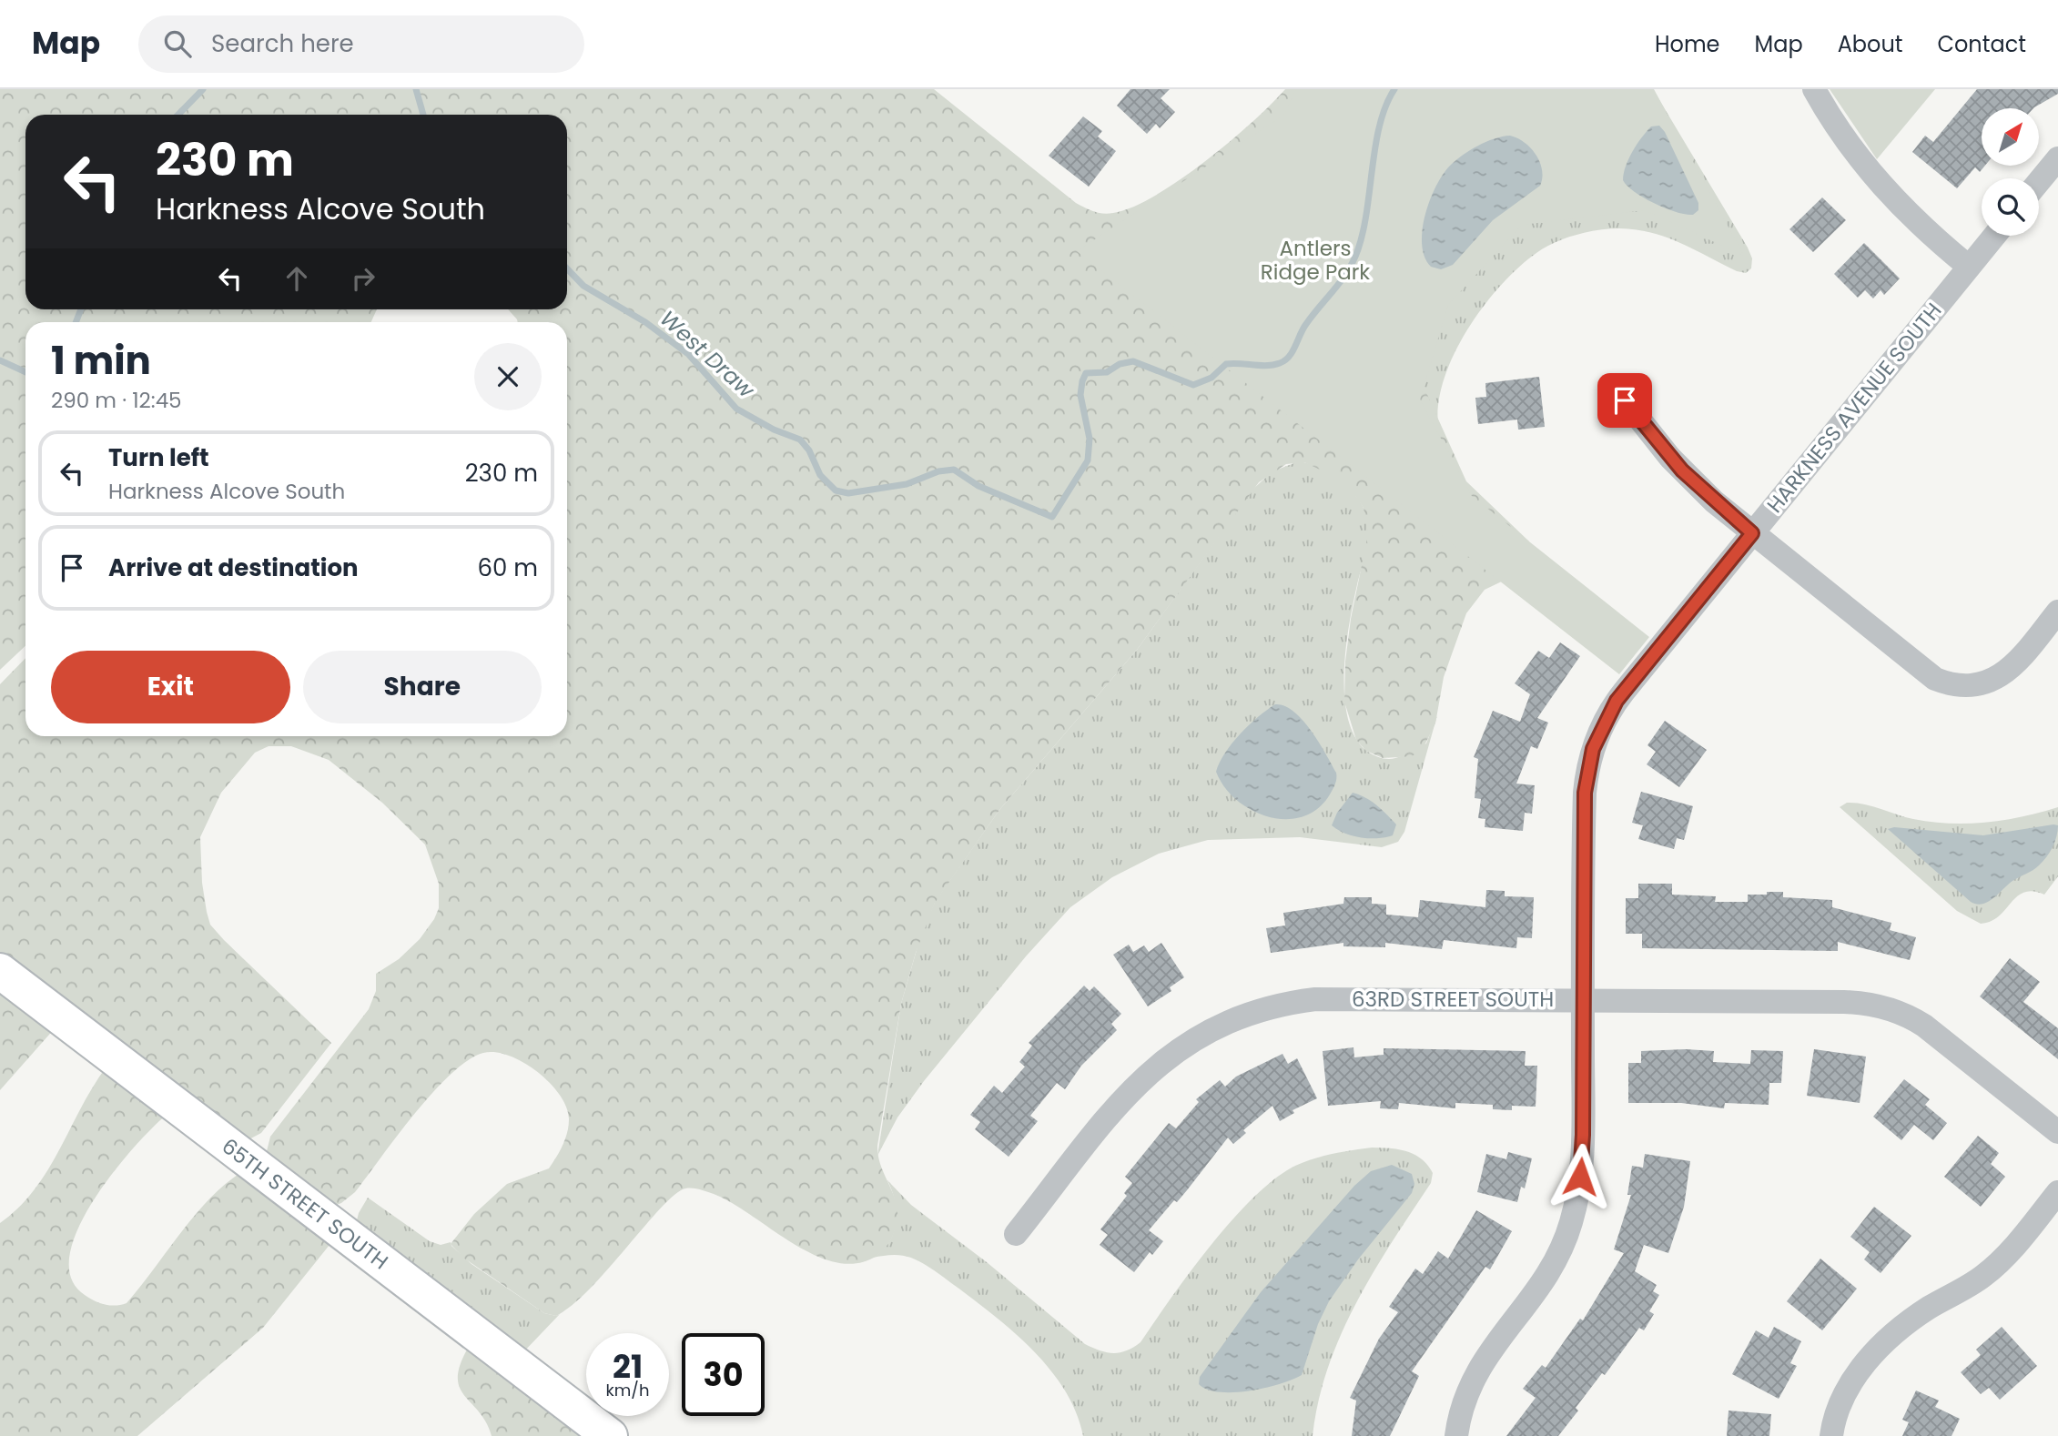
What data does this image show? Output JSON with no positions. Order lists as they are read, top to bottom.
{
  "streets": {
    "street": ["HARKNESS AVENUE SOUTH", "63RD STREET SOUTH", "65TH STREET SOUTH"]
  },
  "crossings": [
    ["HARKNESS AVENUE SOUTH", "63RD STREET SOUTH"]
  ],
  "water": ["West Draw"],
  "parks": ["Antlers Ridge Park"],
  "north": "top right",
  "page": {
    "header": "Map",
    "search": "Search here",
    "nav": [
      "Home",
      "Map",
      "About",
      "Contact"
    ],
    "turn": ["230 m", "Harkness Alcove South"],
    "heading": ["1 min", "290 m · 12:45"],
    "list": [
      {
        "name": "Turn left",
        "note": "Harkness Alcove South",
        "value": "230 m"
      },
      {
        "name": "Arrive at destination",
        "value": "60 m"
      }
    ],
    "buttons": ["Exit", "Share"],
    "speed": "21 km/h",
    "limit": "30"
  }
}
